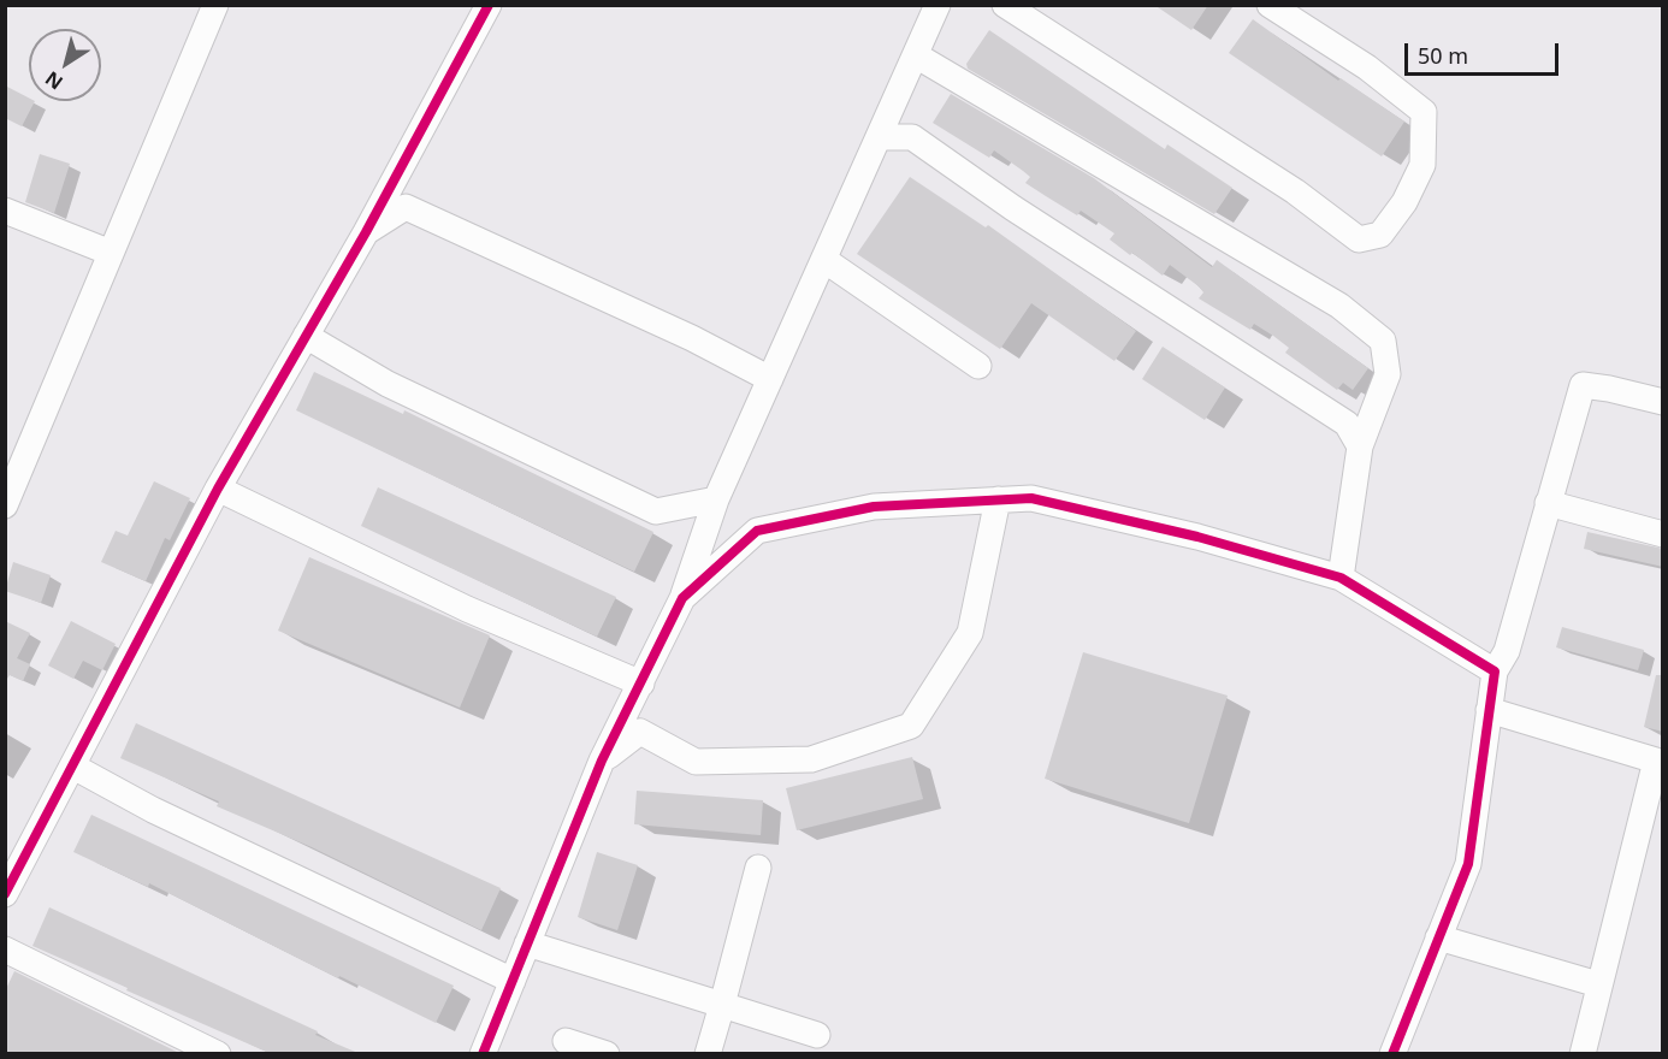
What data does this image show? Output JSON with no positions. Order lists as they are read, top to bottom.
{
  "scale_bar": "50 m",
  "north": "bottom left"
}
